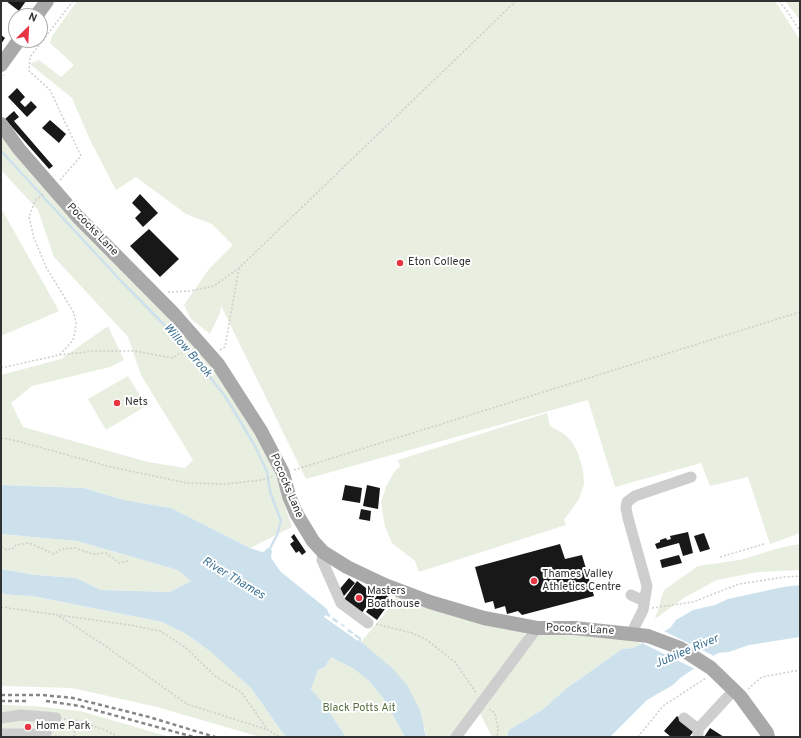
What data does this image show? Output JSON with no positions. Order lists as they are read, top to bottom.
{
  "streets": {
    "main road": ["Pococks Lane"]
  },
  "water": ["Willow Brook", "River Thames", "Jubilee River"],
  "parks": ["Black Potts Ait"],
  "places": [
    "Eton College",
    "Nets",
    "Thames Valley Athletics Centre",
    "Masters Boathouse",
    "Home Park"
  ],
  "north": "top right"
}
